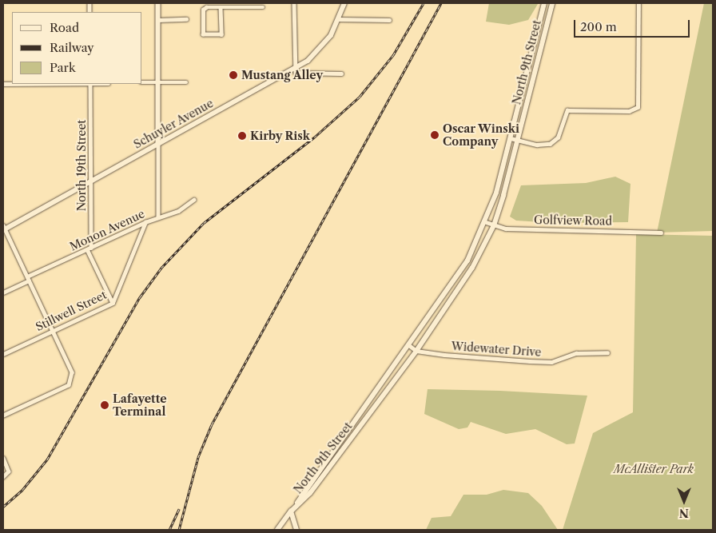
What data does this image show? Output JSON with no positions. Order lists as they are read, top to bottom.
{
  "streets": {
    "main road": ["North 9th Street", "Schuyler Avenue"],
    "street": [
      "North 19th Street",
      "Golfview Road",
      "Monon Avenue",
      "Stillwell Street",
      "Widewater Drive"
    ]
  },
  "crossings": [
    ["North 9th Street", "Golfview Road"],
    ["North 9th Street", "Widewater Drive"],
    ["Schuyler Avenue", "North 19th Street"],
    ["North 19th Street", "Monon Avenue"],
    ["North 19th Street", "Stillwell Street"],
    ["Monon Avenue", "Stillwell Street"]
  ],
  "parks": ["McAllister Park"],
  "places": [
    "Mustang Alley",
    "Oscar Winski Company",
    "Kirby Risk",
    "Lafayette Terminal"
  ],
  "legend": ["Road", "Railway", "Park"],
  "scale_bar": "200 m",
  "north": "bottom"
}
